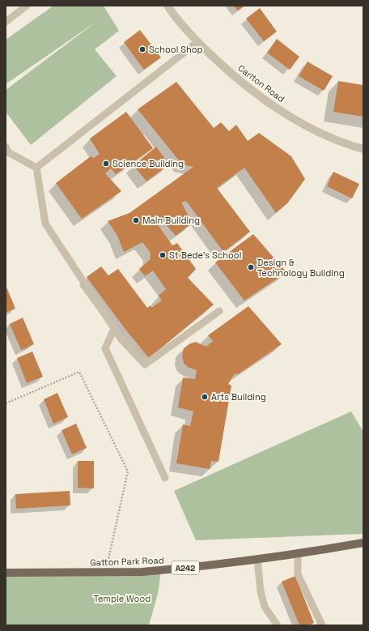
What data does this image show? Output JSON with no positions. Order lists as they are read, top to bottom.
{
  "streets": {
    "main road": ["Gatton Park Road", "A242"],
    "street": ["Carlton Road"]
  },
  "parks": ["Temple Wood"],
  "places": [
    "School Shop",
    "Science Building",
    "Main Building",
    "St Bede's School",
    "Design & Technology Building",
    "Arts Building"
  ]
}
